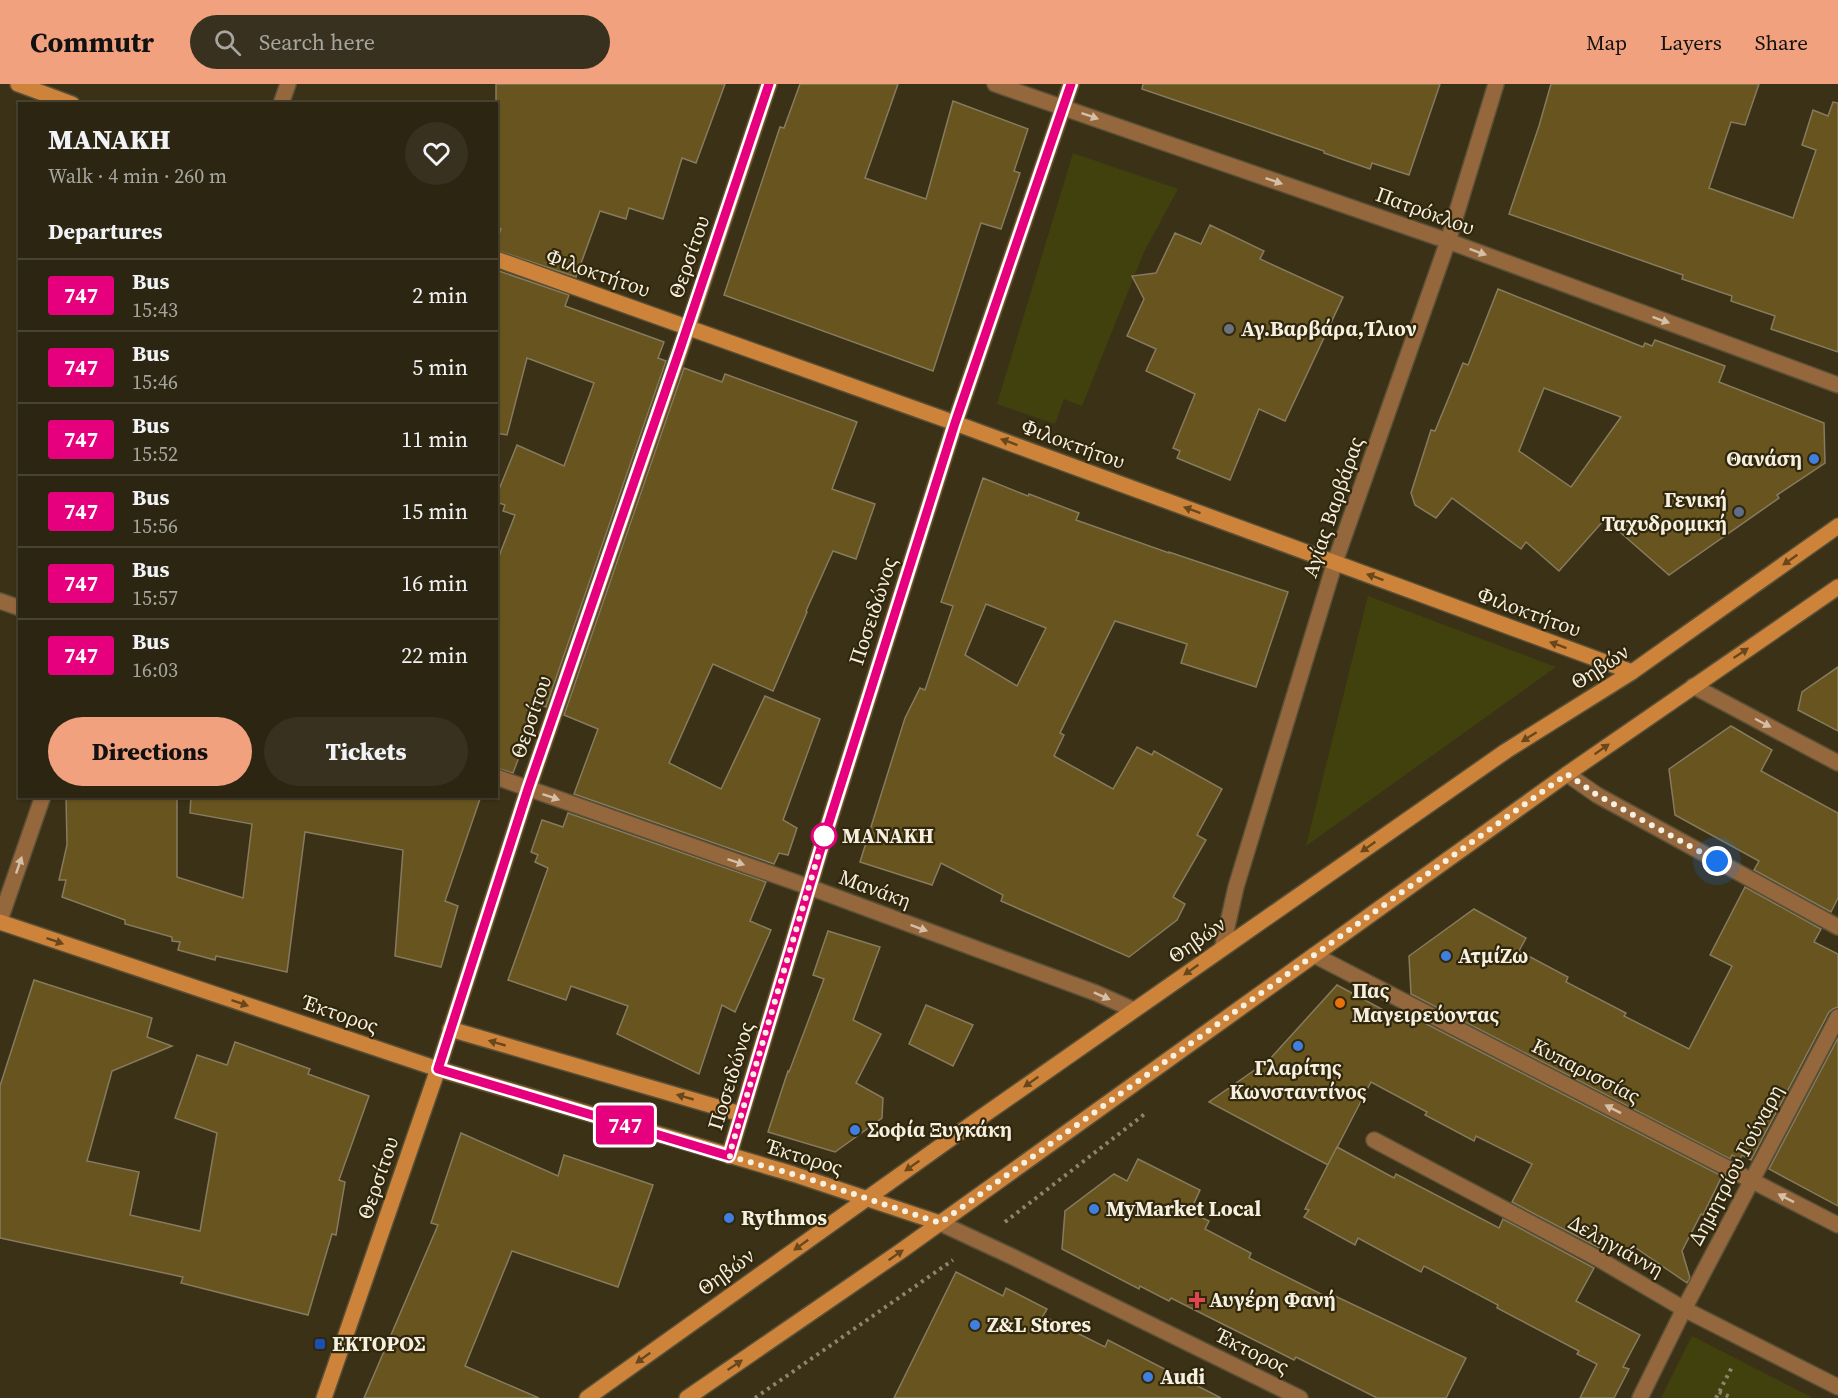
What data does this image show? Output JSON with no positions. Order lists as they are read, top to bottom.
{
  "streets": {
    "street": [
      "Πατρόκλου",
      "Θερσίτου",
      "Φιλοκτήτου",
      "Αγίας Βαρβάρας",
      "Ποσειδώνος",
      "Θηβών",
      "Μανάκη",
      "Έκτορος",
      "Κυπαρισσίας",
      "Δημητρίου Γούναρη",
      "Δεληγιάννη"
    ]
  },
  "crossings": [
    ["Πατρόκλου", "Αγίας Βαρβάρας"],
    ["Πατρόκλου", "Ποσειδώνος"],
    ["Θερσίτου", "Φιλοκτήτου"],
    ["Θερσίτου", "Μανάκη"],
    ["Θερσίτου", "Έκτορος"],
    ["Φιλοκτήτου", "Αγίας Βαρβάρας"],
    ["Φιλοκτήτου", "Ποσειδώνος"],
    ["Φιλοκτήτου", "Θηβών"],
    ["Αγίας Βαρβάρας", "Θηβών"],
    ["Ποσειδώνος", "Μανάκη"],
    ["Ποσειδώνος", "Έκτορος"],
    ["Θηβών", "Μανάκη"],
    ["Θηβών", "Έκτορος"],
    ["Κυπαρισσίας", "Δημητρίου Γούναρη"],
    ["Δημητρίου Γούναρη", "Δεληγιάννη"]
  ],
  "one_way": [
    "Πατρόκλου",
    "Φιλοκτήτου",
    "Μανάκη",
    "Κυπαρισσίας"
  ],
  "places": {
    "other": [
      "Αγ.Βαρβάρα,Ίλιον",
      "Θανάση",
      "Γενική Ταχυδρομική",
      "ΜΑΝΑΚΗ",
      "ΑτμίΖω",
      "Πας Μαγειρεύοντας",
      "Γλαρίτης Κωνσταντίνος",
      "Σοφία Ξυγκάκη",
      "MyMarket Local",
      "Rythmos",
      "Z&L Stores",
      "Audi"
    ],
    "health": ["Αυγέρη Φανή"],
    "transit": ["ΕΚΤΟΡΟΣ"]
  },
  "lines": ["bus line 747"],
  "page": {
    "header": "Commutr",
    "search": "Search here",
    "nav": ["Map", "Layers", "Share"],
    "on_map": "747",
    "heading": [
      ["ΜΑΝΑΚΗ", "Walk · 4 min · 260 m"],
      "Departures"
    ],
    "list": [
      {
        "mark": "747",
        "name": "Bus",
        "note": "15:43",
        "value": "2 min"
      },
      {
        "mark": "747",
        "name": "Bus",
        "note": "15:46",
        "value": "5 min"
      },
      {
        "mark": "747",
        "name": "Bus",
        "note": "15:52",
        "value": "11 min"
      },
      {
        "mark": "747",
        "name": "Bus",
        "note": "15:56",
        "value": "15 min"
      },
      {
        "mark": "747",
        "name": "Bus",
        "note": "15:57",
        "value": "16 min"
      },
      {
        "mark": "747",
        "name": "Bus",
        "note": "16:03",
        "value": "22 min"
      }
    ],
    "buttons": ["Directions", "Tickets"]
  }
}
